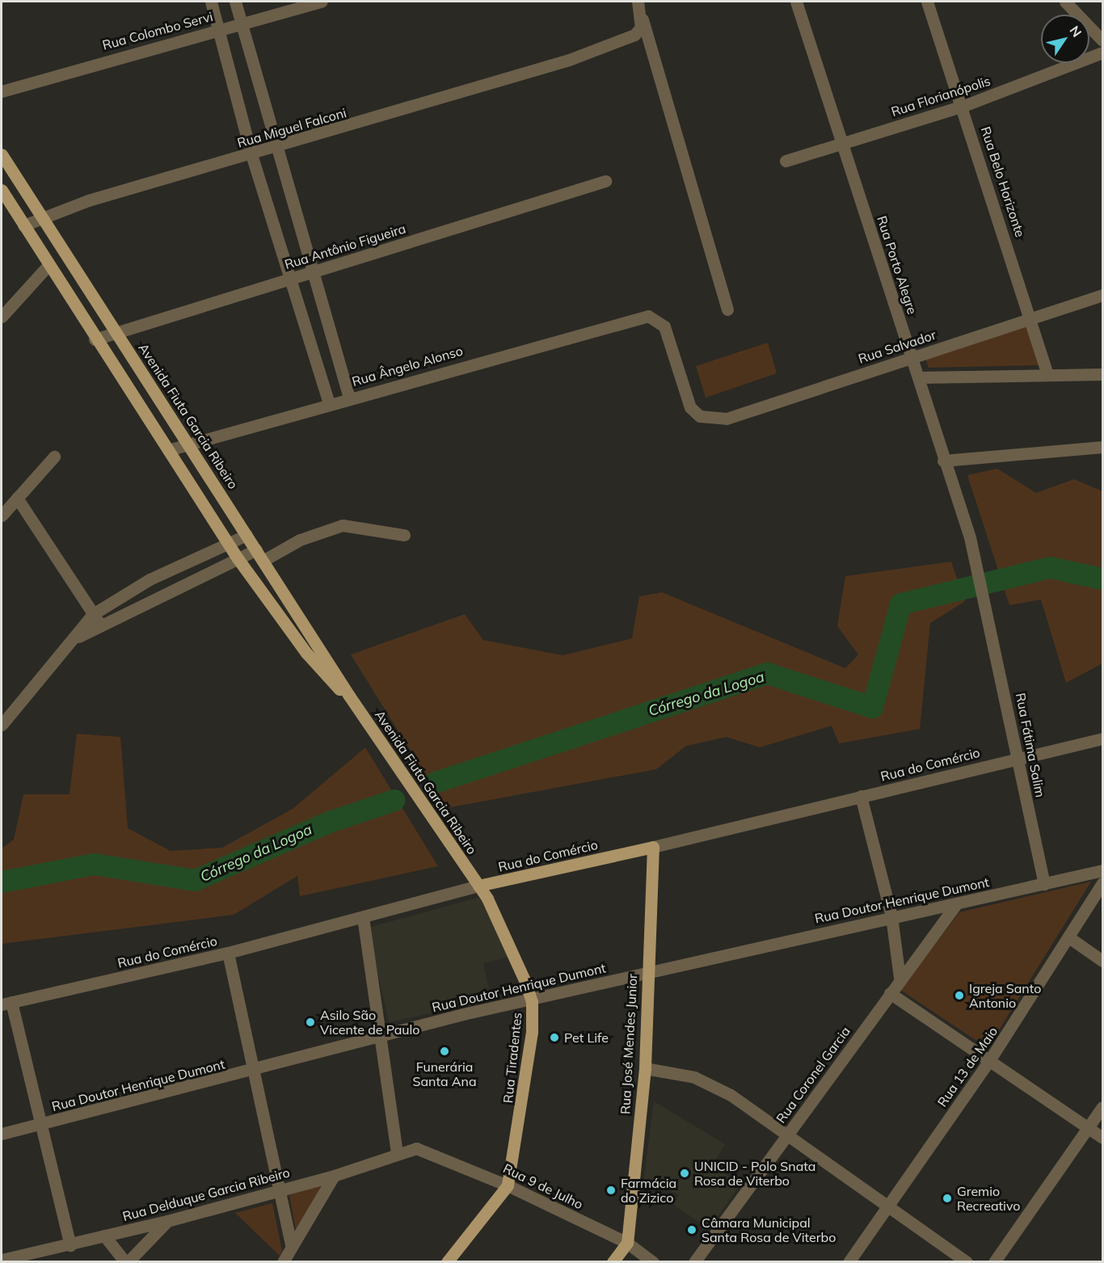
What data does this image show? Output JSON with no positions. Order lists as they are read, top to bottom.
{
  "streets": {
    "main road": [
      "Avenida Fiuta Garcia Ribeiro",
      "Rua do Comércio",
      "Rua José Mendes Junior",
      "Rua Tiradentes"
    ],
    "street": [
      "Rua Colombo Servi",
      "Rua Florianópolis",
      "Rua Miguel Falconi",
      "Rua Belo Horizonte",
      "Rua Antônio Figueira",
      "Rua Porto Alegre",
      "Rua Salvador",
      "Rua Ângelo Alonso",
      "Rua Fátima Salim",
      "Rua Doutor Henrique Dumont",
      "Rua 13 de Maio",
      "Rua Coronel Garcia",
      "Rua 9 de Julho",
      "Rua Delduque Garcia Ribeiro"
    ]
  },
  "crossings": [
    ["Rua Florianópolis", "Rua Belo Horizonte"],
    ["Rua Florianópolis", "Rua Porto Alegre"],
    ["Rua Miguel Falconi", "Avenida Fiuta Garcia Ribeiro"],
    ["Rua Belo Horizonte", "Rua Salvador"],
    ["Rua Antônio Figueira", "Avenida Fiuta Garcia Ribeiro"],
    ["Rua Porto Alegre", "Rua Salvador"],
    ["Rua Porto Alegre", "Rua Fátima Salim"],
    ["Rua Salvador", "Rua Ângelo Alonso"],
    ["Rua Ângelo Alonso", "Avenida Fiuta Garcia Ribeiro"],
    ["Avenida Fiuta Garcia Ribeiro", "Rua do Comércio"],
    ["Avenida Fiuta Garcia Ribeiro", "Rua Tiradentes"],
    ["Rua Fátima Salim", "Rua do Comércio"],
    ["Rua Fátima Salim", "Rua Doutor Henrique Dumont"],
    ["Rua do Comércio", "Rua José Mendes Junior"],
    ["Rua do Comércio", "Rua Tiradentes"],
    ["Rua Doutor Henrique Dumont", "Rua José Mendes Junior"],
    ["Rua Doutor Henrique Dumont", "Rua Tiradentes"],
    ["Rua Doutor Henrique Dumont", "Rua Coronel Garcia"],
    ["Rua José Mendes Junior", "Rua 9 de Julho"],
    ["Rua Tiradentes", "Rua 9 de Julho"],
    ["Rua 9 de Julho", "Rua Delduque Garcia Ribeiro"]
  ],
  "water": ["Córrego da Logoa"],
  "places": [
    "Igreja Santo Antonio",
    "Asilo São Vicente de Paulo",
    "Pet Life",
    "Funerária Santa Ana",
    "UNICID - Polo Snata Rosa de Viterbo",
    "Farmácia do Zizico",
    "Gremio Recreativo",
    "Câmara Municipal Santa Rosa de Viterbo"
  ],
  "north": "top right"
}
